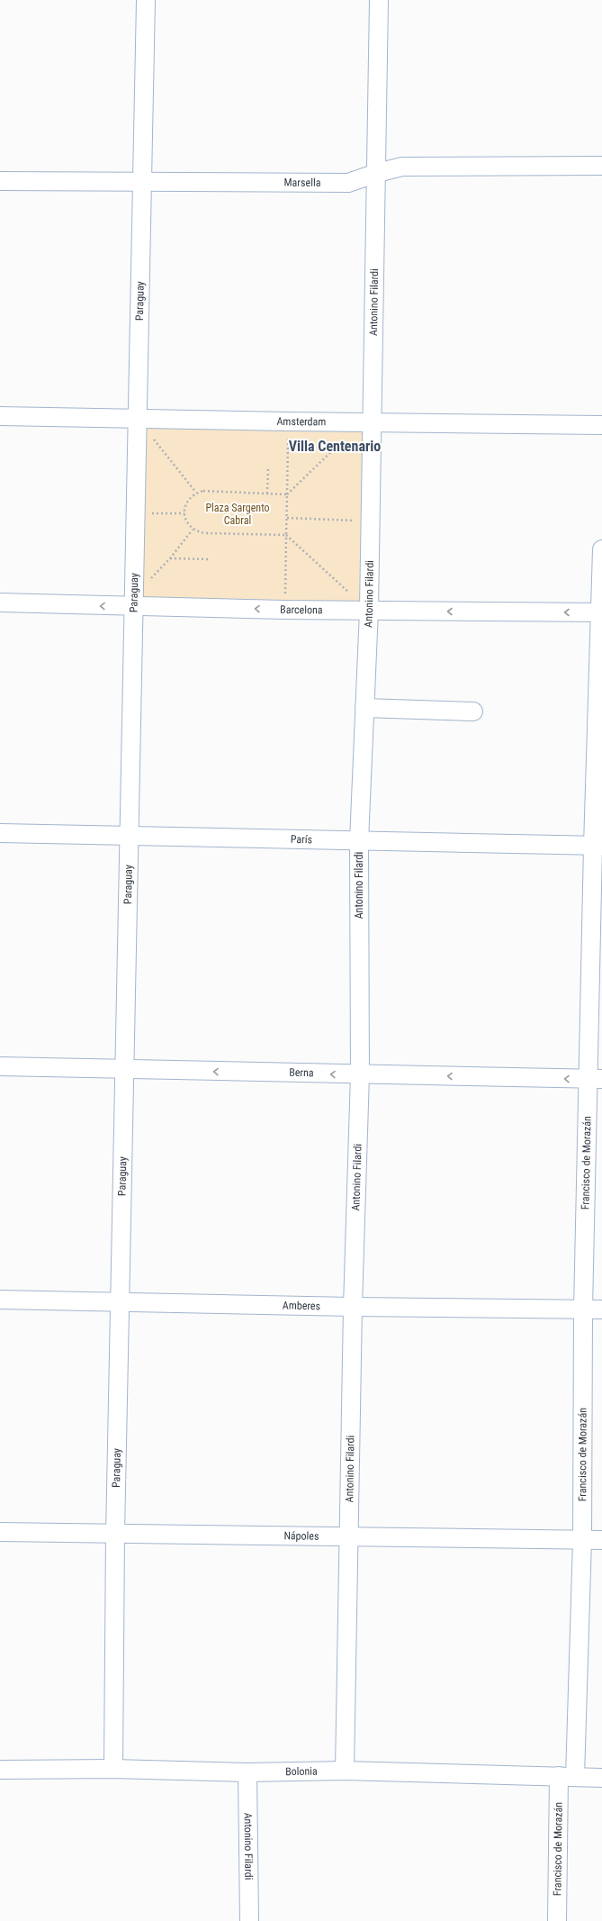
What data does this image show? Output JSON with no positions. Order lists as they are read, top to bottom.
{
  "streets": {
    "street": [
      "Marsella",
      "Paraguay",
      "Antonino Filardi",
      "Amsterdam",
      "Barcelona",
      "París",
      "Berna",
      "Francisco de Morazán",
      "Amberes",
      "Nápoles",
      "Bolonia"
    ]
  },
  "crossings": [
    ["Marsella", "Paraguay"],
    ["Marsella", "Antonino Filardi"],
    ["Paraguay", "Amsterdam"],
    ["Paraguay", "Barcelona"],
    ["Paraguay", "París"],
    ["Paraguay", "Berna"],
    ["Paraguay", "Amberes"],
    ["Paraguay", "Nápoles"],
    ["Paraguay", "Bolonia"],
    ["Antonino Filardi", "Amsterdam"],
    ["Antonino Filardi", "Barcelona"],
    ["Antonino Filardi", "París"],
    ["Antonino Filardi", "Berna"],
    ["Antonino Filardi", "Amberes"],
    ["Antonino Filardi", "Nápoles"],
    ["Antonino Filardi", "Bolonia"],
    ["Barcelona", "Francisco de Morazán"],
    ["París", "Francisco de Morazán"],
    ["Berna", "Francisco de Morazán"],
    ["Francisco de Morazán", "Amberes"],
    ["Francisco de Morazán", "Nápoles"],
    ["Francisco de Morazán", "Bolonia"]
  ],
  "one_way": ["Barcelona", "Berna"],
  "districts": ["Villa Centenario"],
  "parks": ["Plaza Sargento Cabral"]
}
